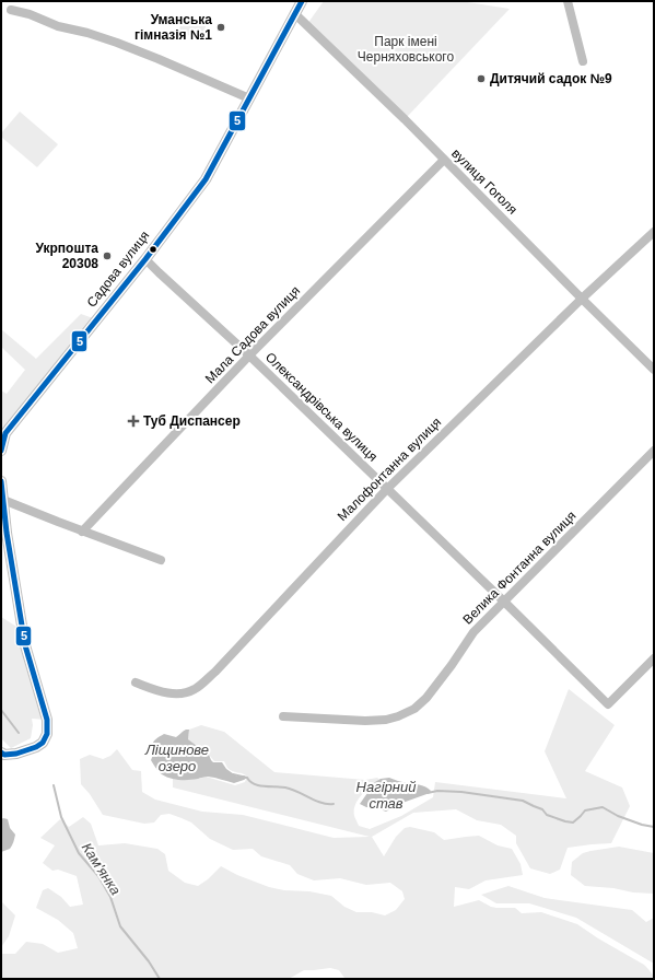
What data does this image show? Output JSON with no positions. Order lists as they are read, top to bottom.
{
  "streets": {
    "street": [
      "вулиця Гоголя",
      "Садова вулиця",
      "Мала Садова вулиця",
      "Олександрівська вулиця",
      "Малофонтанна вулиця",
      "Велика Фонтанна вулиця"
    ]
  },
  "crossings": [
    ["вулиця Гоголя", "Садова вулиця"],
    ["вулиця Гоголя", "Мала Садова вулиця"],
    ["вулиця Гоголя", "Малофонтанна вулиця"],
    ["Садова вулиця", "Олександрівська вулиця"],
    ["Мала Садова вулиця", "Олександрівська вулиця"],
    ["Олександрівська вулиця", "Малофонтанна вулиця"],
    ["Олександрівська вулиця", "Велика Фонтанна вулиця"]
  ],
  "water": ["Ліщинове озеро", "Нагірний став", "Кам'янка"],
  "parks": ["Парк імені Черняховського"],
  "places": {
    "other": ["Уманська гімназія №1", "Дитячий садок №9", "Укрпошта 20308"],
    "health": ["Туб Диспансер"]
  },
  "lines": ["transit line 5"]
}
